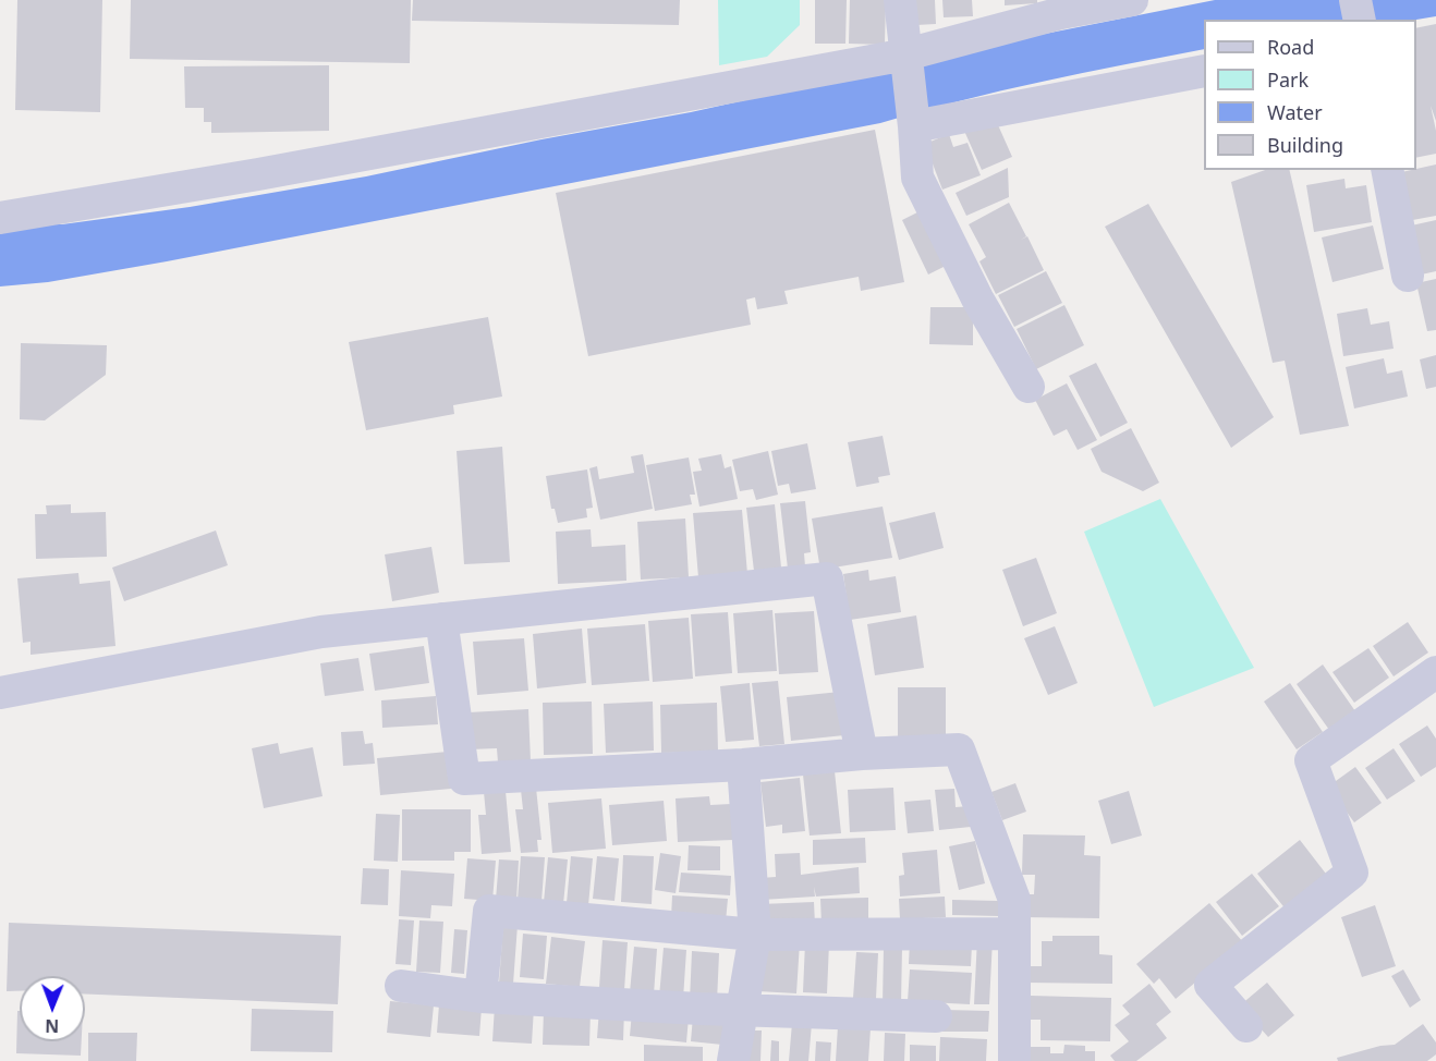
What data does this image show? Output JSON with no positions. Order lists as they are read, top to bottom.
{
  "legend": [
    "Road",
    "Park",
    "Water",
    "Building"
  ],
  "north": "bottom"
}
